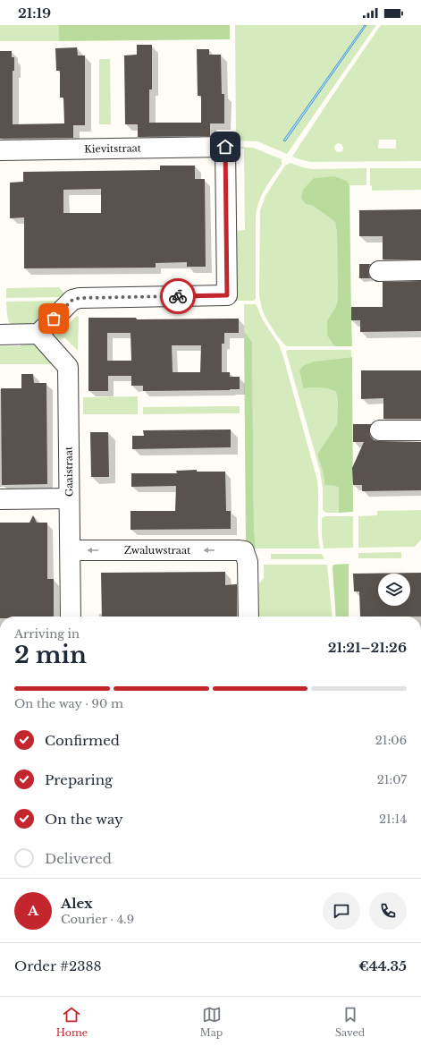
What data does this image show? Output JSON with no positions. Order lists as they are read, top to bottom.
{
  "streets": {
    "street": ["Kievitstraat", "Gaaistraat", "Zwaluwstraat"]
  },
  "crossings": [
    ["Kievitstraat", "Gaaistraat"],
    ["Gaaistraat", "Zwaluwstraat"]
  ],
  "page": {
    "status": "21:19",
    "heading": ["2 min", "Arriving in", "21:21–21:26"],
    "panel": [
      "Alex",
      "Courier · 4.9",
      "Order #2388",
      "€44.35"
    ],
    "bar": "On the way · 90 m",
    "list": [
      ["Confirmed", "21:06"],
      ["Preparing", "21:07"],
      ["On the way", "21:14"],
      "Delivered"
    ],
    "round": "A",
    "tabs": ["Home", "Map", "Saved"]
  }
}
